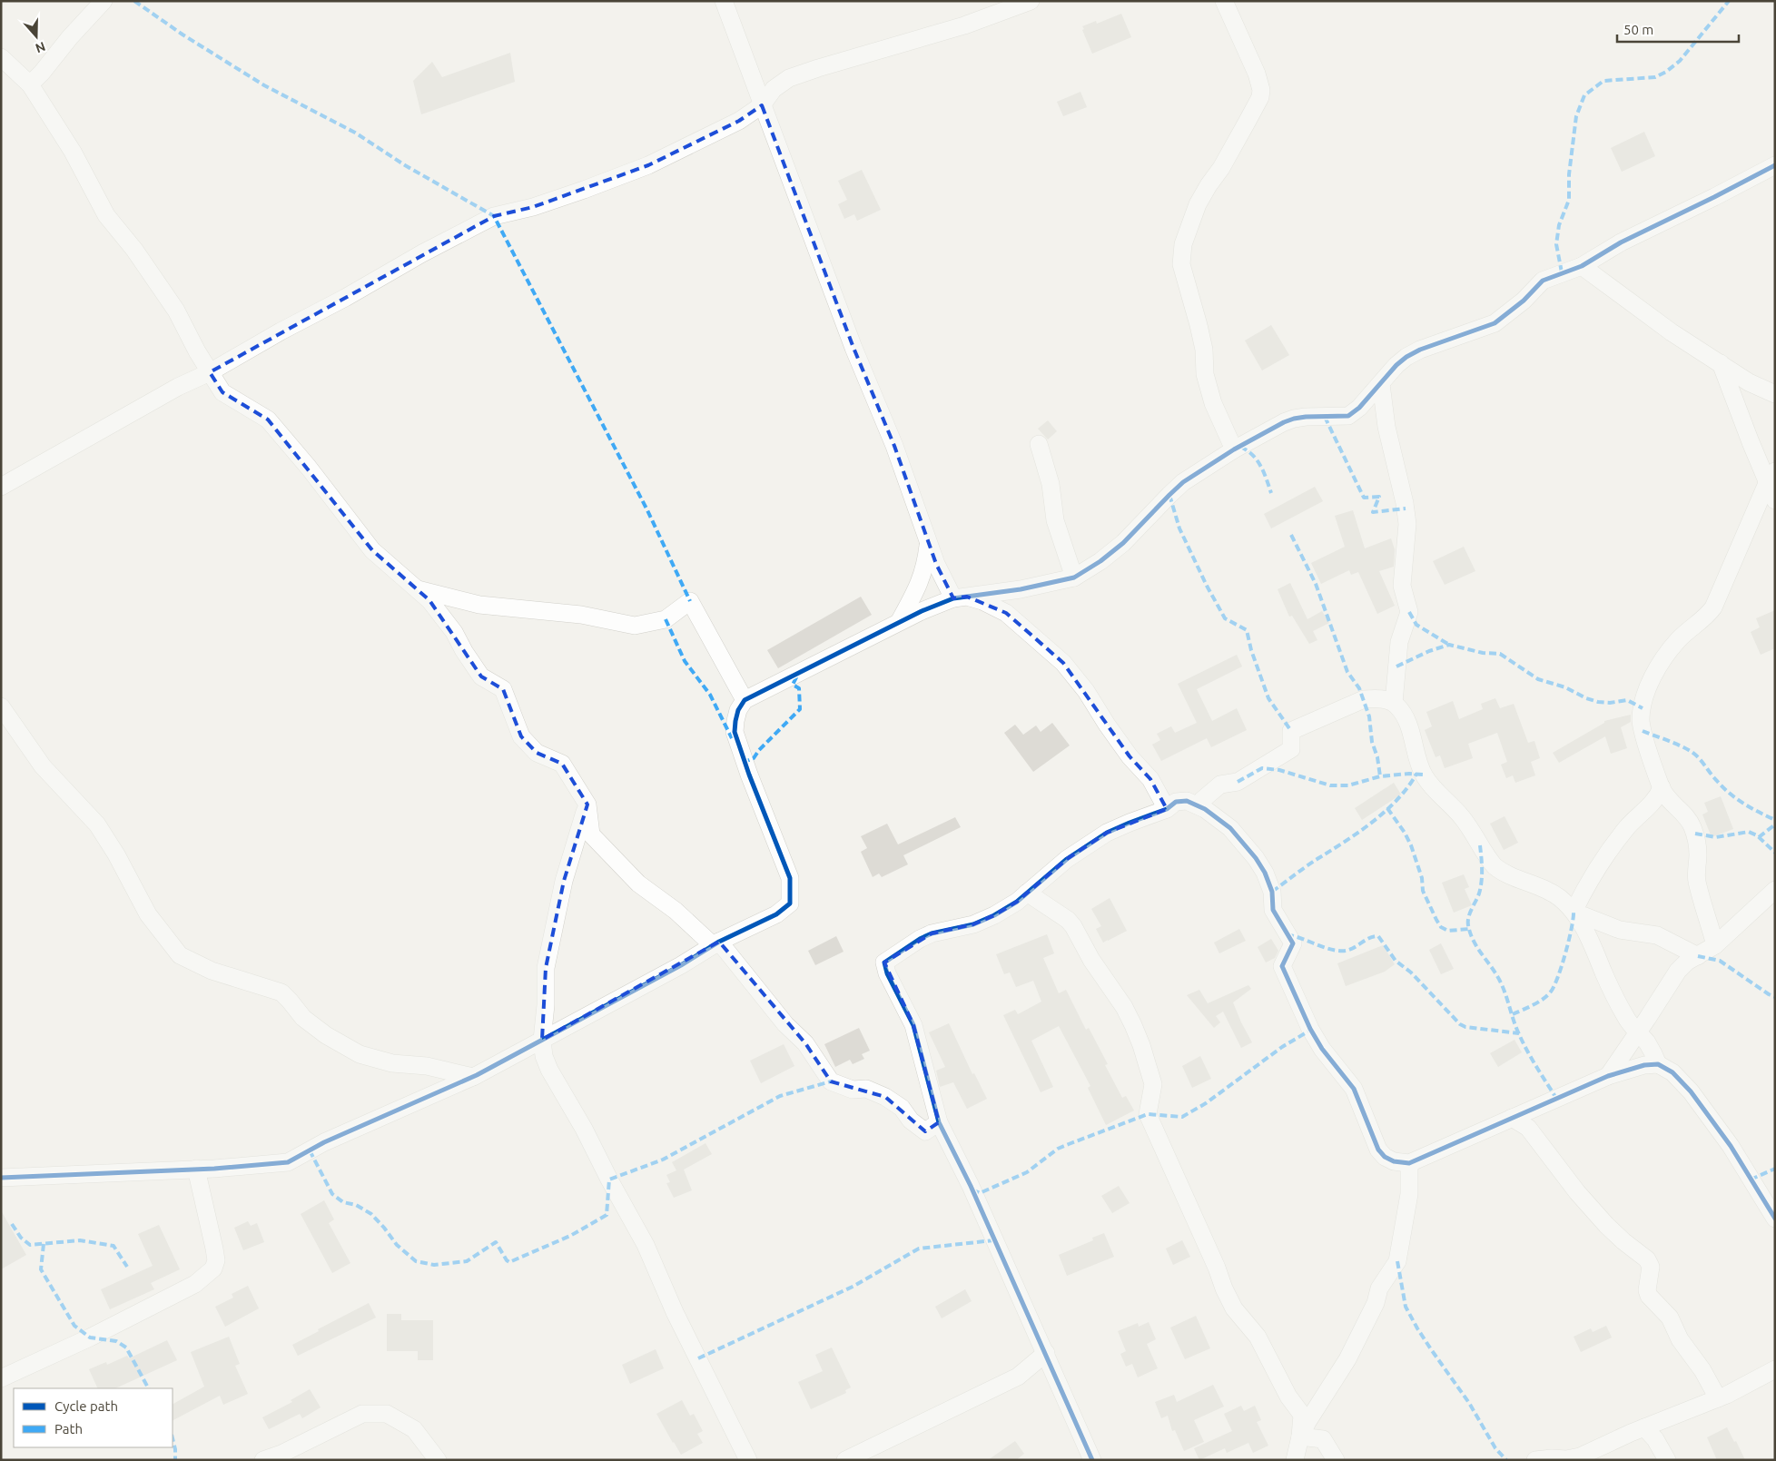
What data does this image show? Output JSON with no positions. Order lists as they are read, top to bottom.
{
  "legend": ["Cycle path", "Path"],
  "scale_bar": "50 m",
  "north": "bottom"
}
